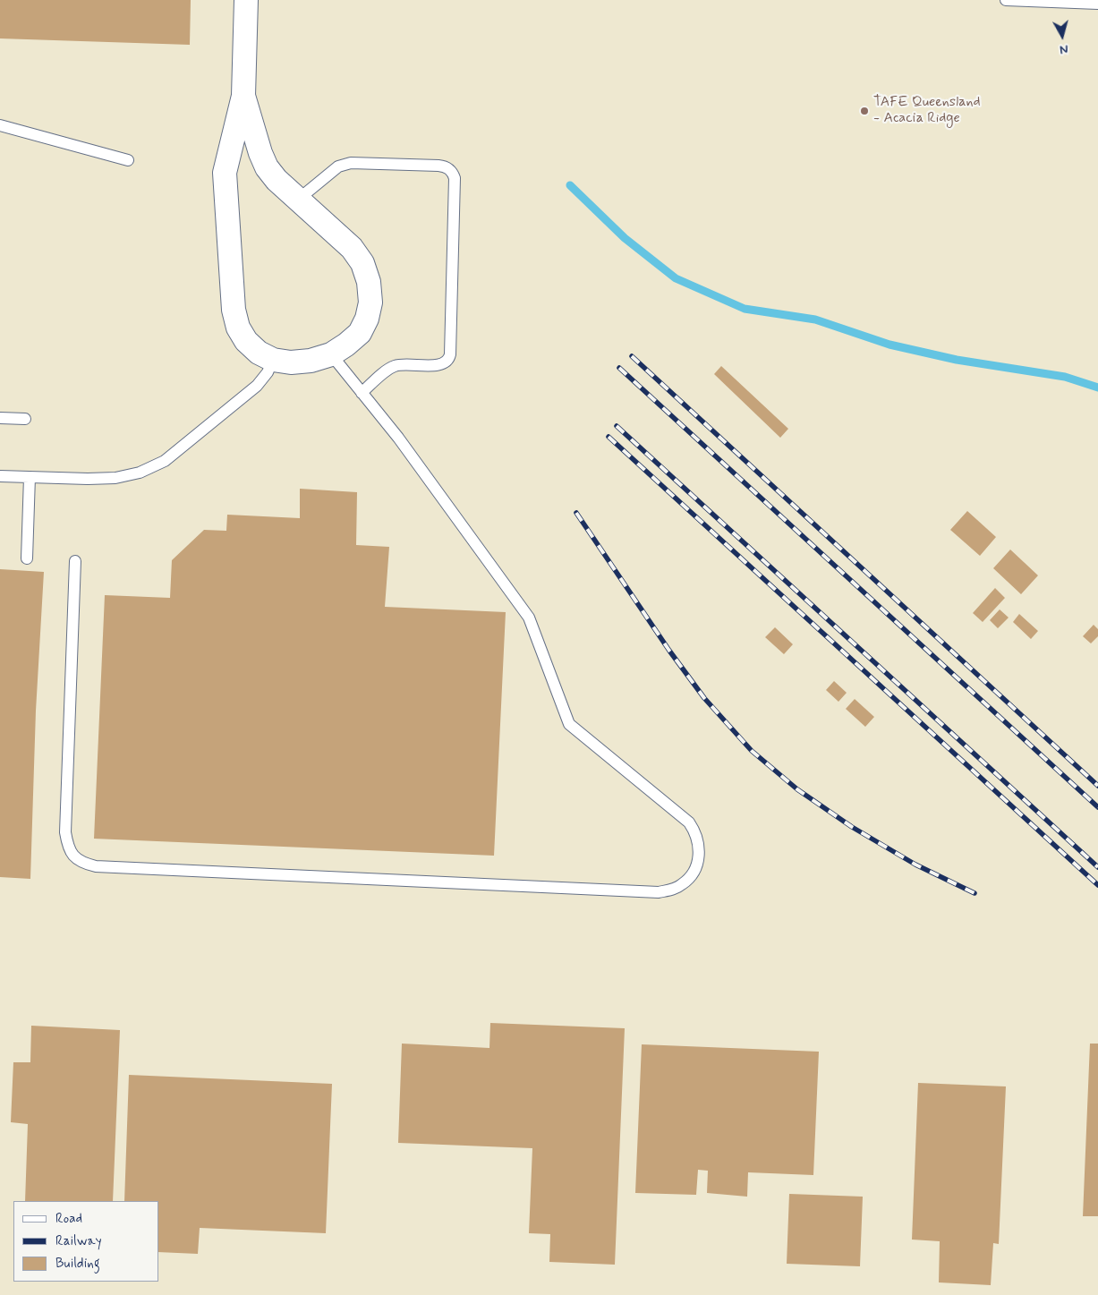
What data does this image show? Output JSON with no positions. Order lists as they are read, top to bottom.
{
  "places": ["TAFE Queensland - Acacia Ridge"],
  "legend": ["Road", "Railway", "Building"],
  "north": "bottom"
}
